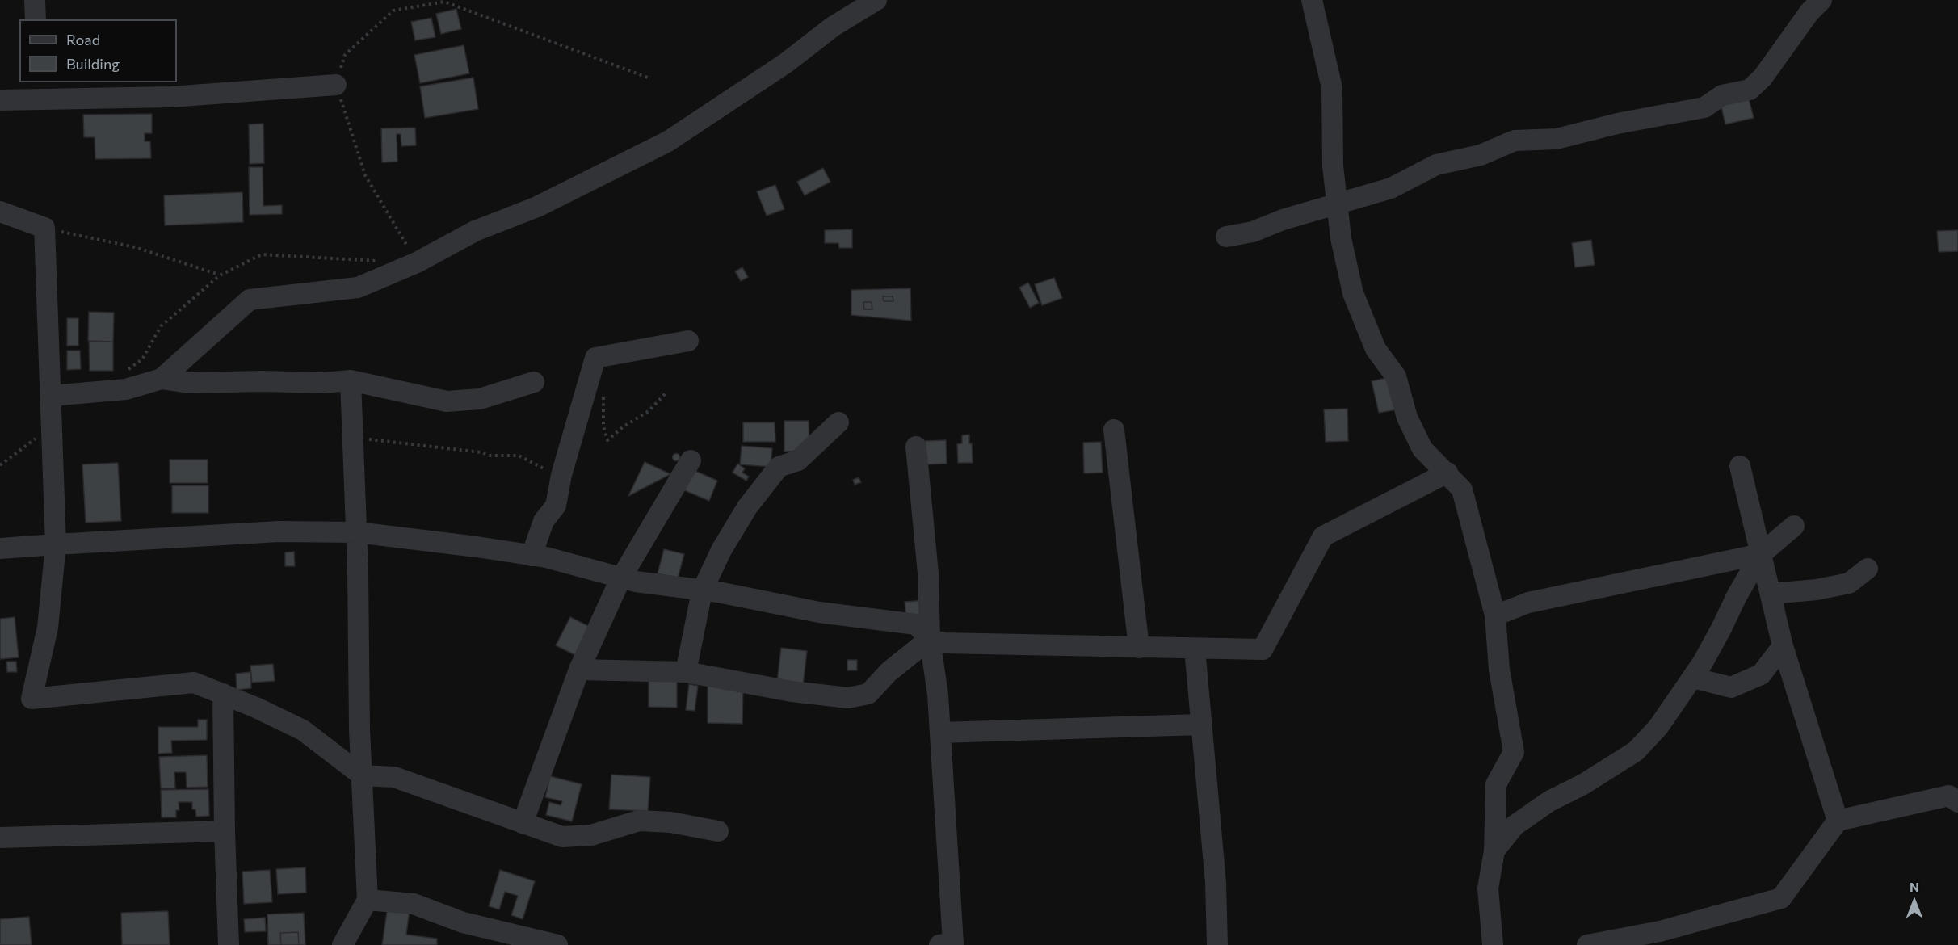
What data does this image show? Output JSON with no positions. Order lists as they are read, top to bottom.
{
  "legend": ["Road", "Building"],
  "north": "top"
}
